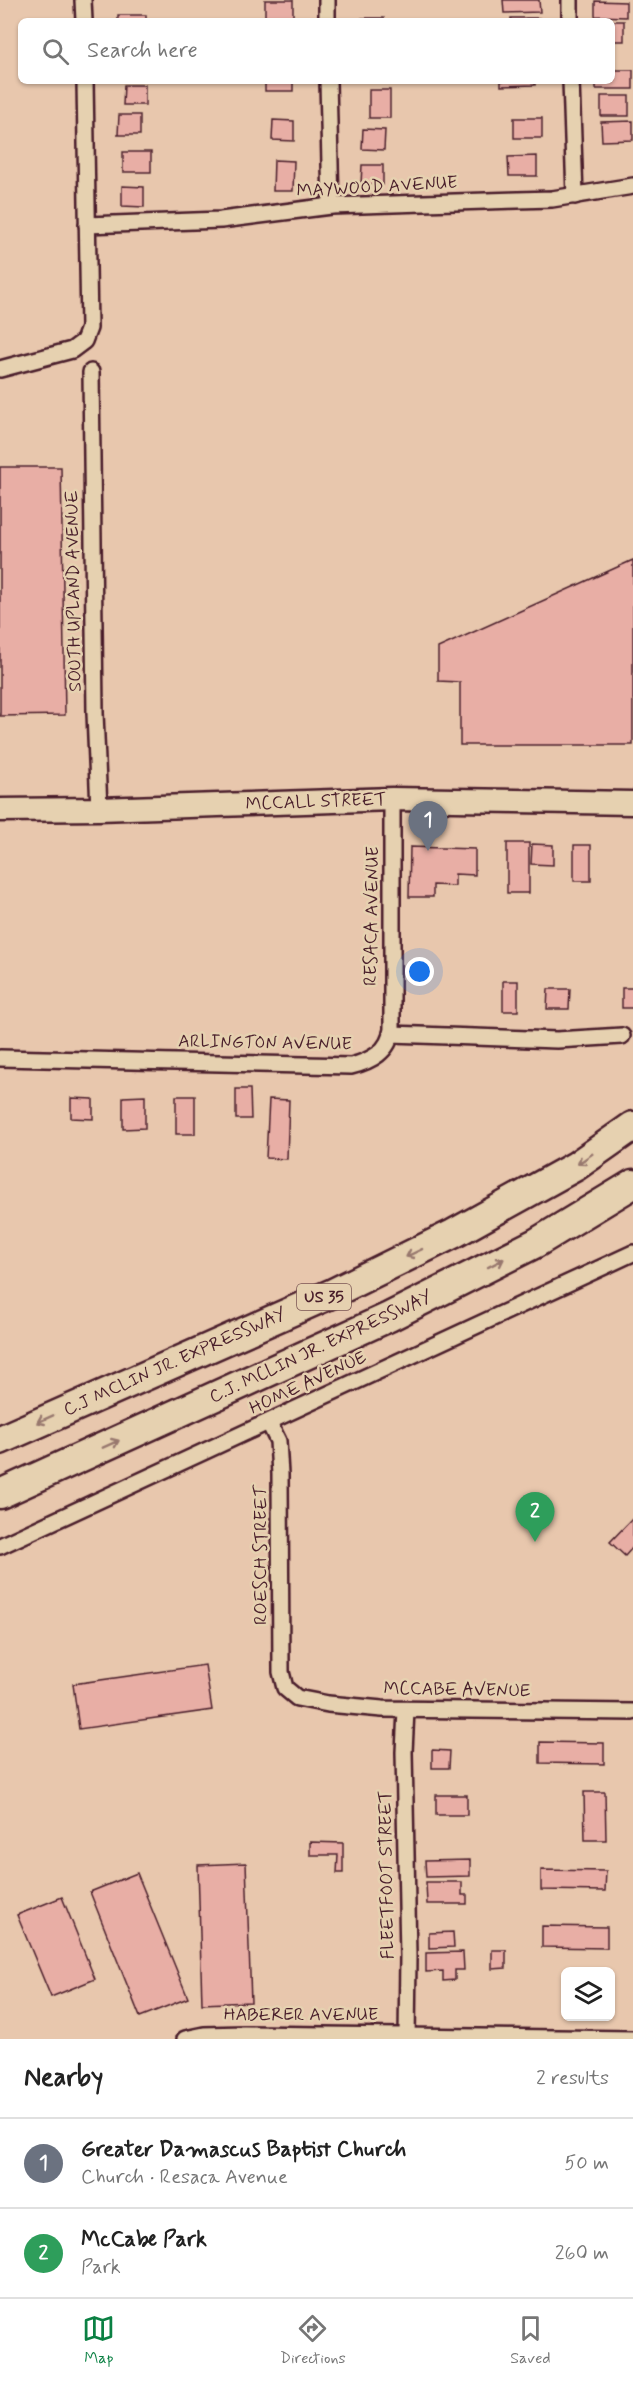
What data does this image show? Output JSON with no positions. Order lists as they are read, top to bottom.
{
  "streets": {
    "highway": ["US 35", "C.J. MCLIN JR. EXPRESSWAY", "C.J MCLIN JR. EXPRESSWAY"],
    "street": [
      "MAYWOOD AVENUE",
      "SOUTH UPLAND AVENUE",
      "MCCALL STREET",
      "RESACA AVENUE",
      "ARLINGTON AVENUE",
      "HOME AVENUE",
      "ROESCH STREET",
      "MCCABE AVENUE",
      "FLEETFOOT STREET",
      "HABERER AVENUE"
    ]
  },
  "crossings": [
    ["SOUTH UPLAND AVENUE", "MCCALL STREET"],
    ["MCCALL STREET", "RESACA AVENUE"],
    ["RESACA AVENUE", "ARLINGTON AVENUE"],
    ["HOME AVENUE", "ROESCH STREET"],
    ["ROESCH STREET", "MCCABE AVENUE"],
    ["MCCABE AVENUE", "FLEETFOOT STREET"],
    ["FLEETFOOT STREET", "HABERER AVENUE"]
  ],
  "one_way": ["C.J. MCLIN JR. EXPRESSWAY", "C.J MCLIN JR. EXPRESSWAY"],
  "page": {
    "search": "Search here",
    "pins": ["1", "2"],
    "heading": ["Nearby", "2 results"],
    "list": [
      {
        "mark": "1",
        "name": "Greater Damascus Baptist Church",
        "note": "Church · Resaca Avenue",
        "value": "50 m"
      },
      {
        "mark": "2",
        "name": "McCabe Park",
        "note": "Park",
        "value": "260 m"
      }
    ],
    "nav": ["Map", "Directions", "Saved"]
  }
}
